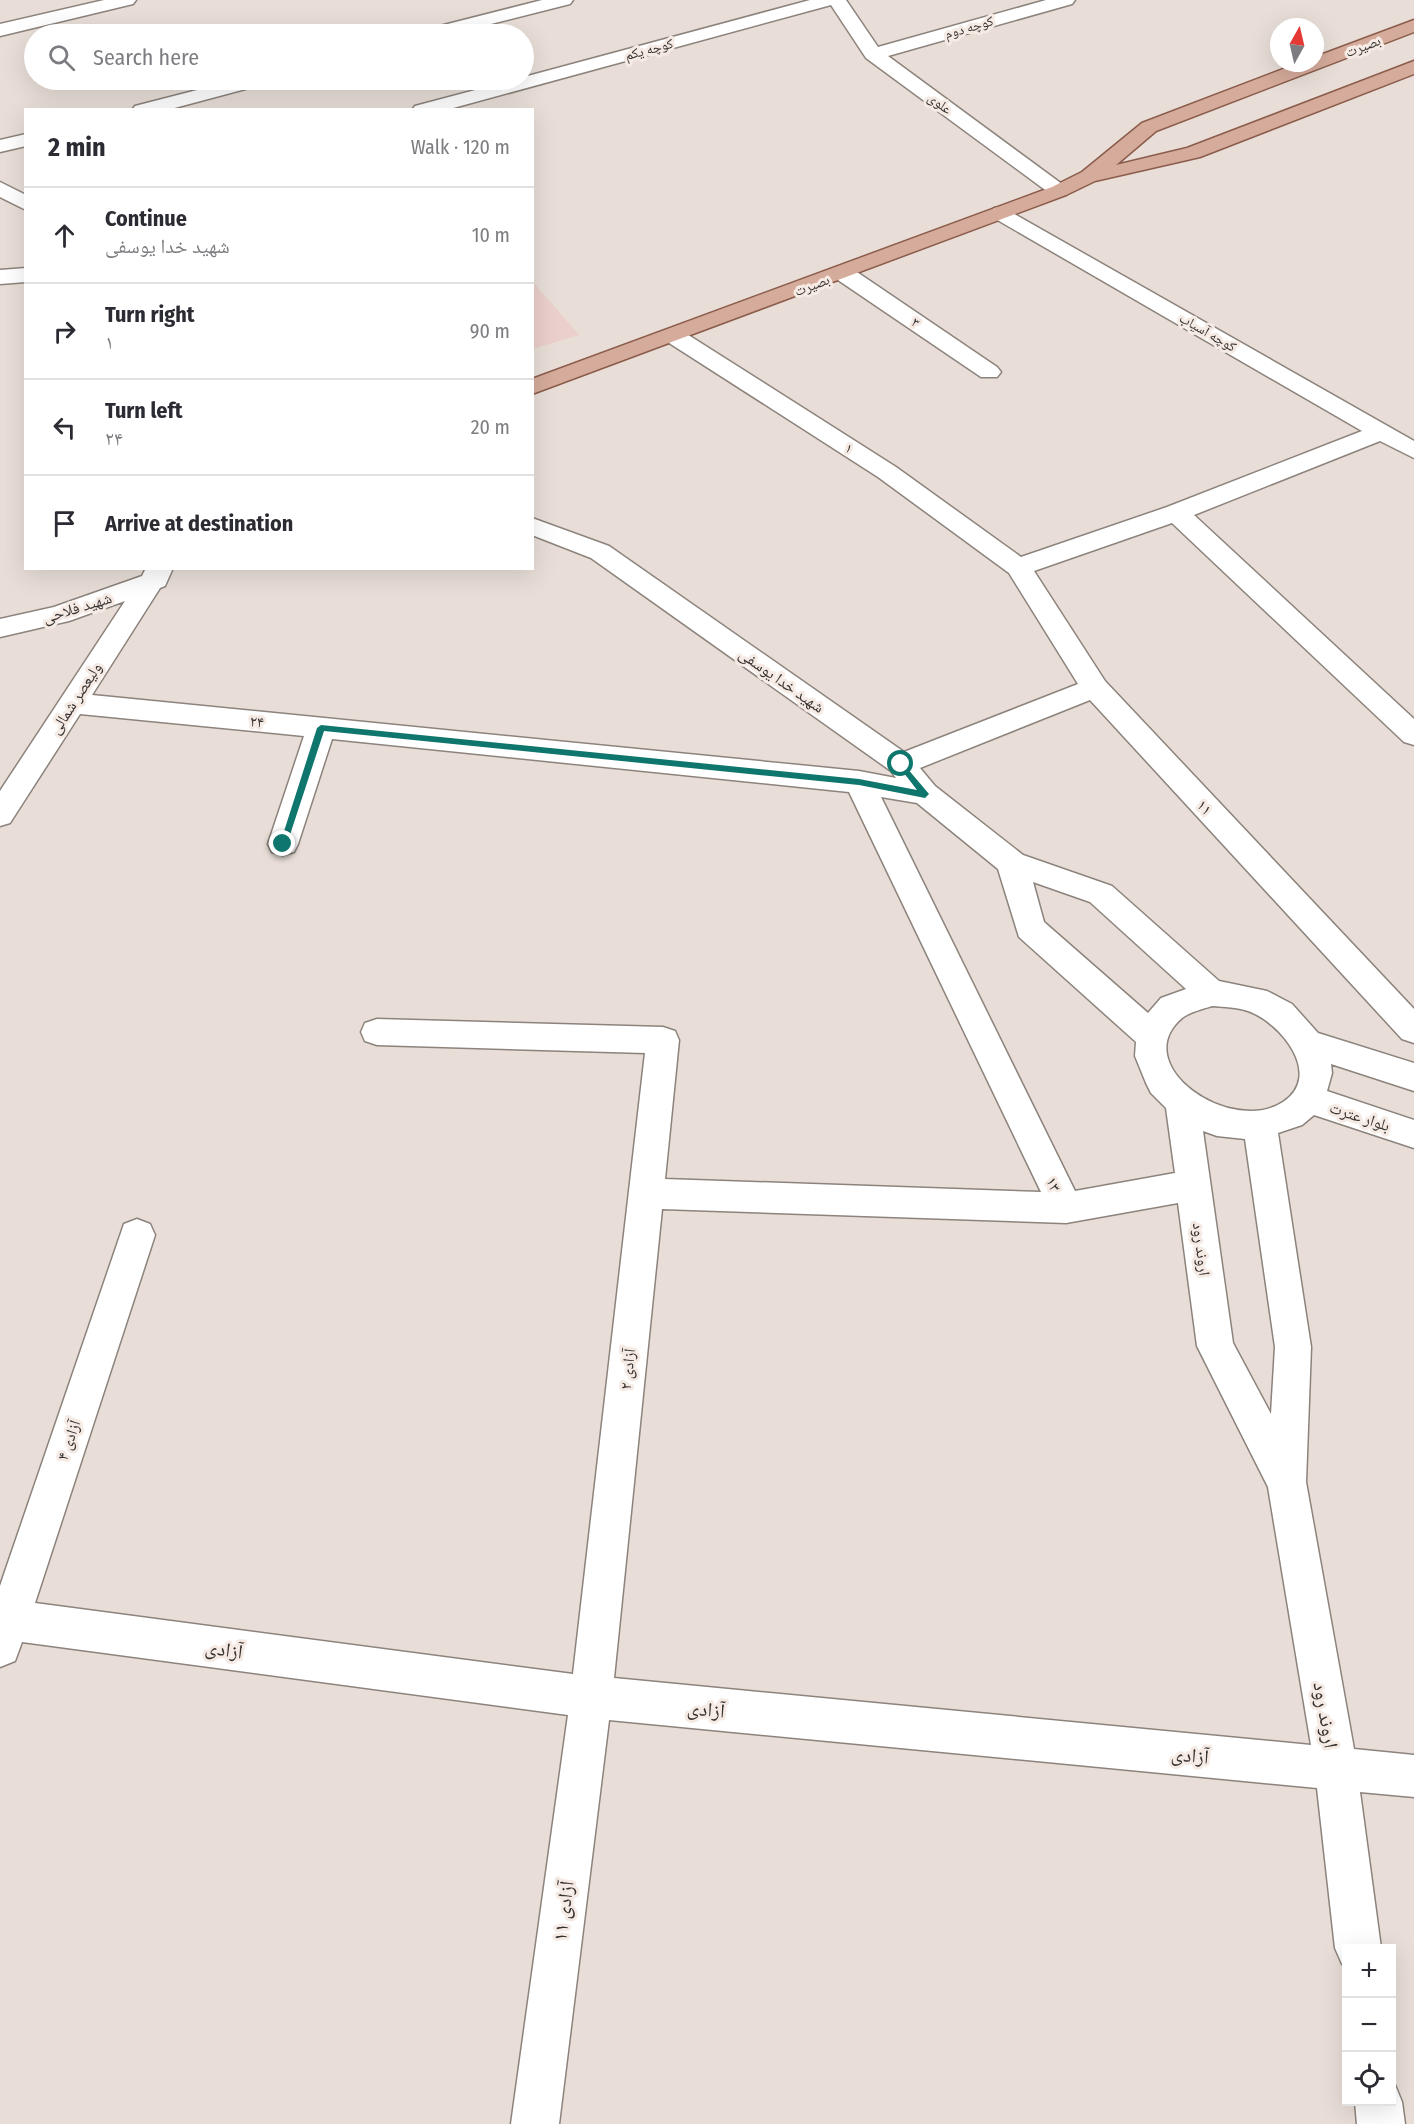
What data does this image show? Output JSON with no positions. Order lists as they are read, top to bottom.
{
  "streets": {
    "main road": ["بصیرت"],
    "street": [
      "کوچه دوم",
      "کوچه یکم",
      "علوی",
      "۳",
      "کوچه آسیاب",
      "۱",
      "شهید فلاحی",
      "شهید خدا یوسفی",
      "ولیعصر شمالی",
      "۲۴",
      "۱۱",
      "بلوار عترت",
      "۱۳",
      "اروند رود",
      "آزادی ۲",
      "آزادی ۴",
      "آزادی",
      "آزادی ۱۱"
    ]
  },
  "crossings": [
    ["کوچه دوم", "علوی"],
    ["بصیرت", "علوی"],
    ["بصیرت", "۳"],
    ["بصیرت", "کوچه آسیاب"],
    ["بصیرت", "۱"],
    ["۱", "۱۱"],
    ["شهید فلاحی", "ولیعصر شمالی"],
    ["شهید خدا یوسفی", "بلوار عترت"],
    ["شهید خدا یوسفی", "اروند رود"],
    ["ولیعصر شمالی", "۲۴"],
    ["بلوار عترت", "اروند رود"],
    ["۱۳", "آزادی ۲"],
    ["اروند رود", "آزادی"],
    ["آزادی ۲", "آزادی"],
    ["آزادی ۲", "آزادی ۱۱"],
    ["آزادی ۴", "آزادی"],
    ["آزادی", "آزادی ۱۱"]
  ],
  "north": "top",
  "page": {
    "search": "Search here",
    "heading": ["2 min", "Walk · 120 m"],
    "list": [
      ["Continue", "شهید خدا یوسفی", "10 m"],
      ["Turn right", "۱", "90 m"],
      ["Turn left", "۲۴", "20 m"],
      "Arrive at destination"
    ],
    "map_buttons": ["+", "−"]
  }
}
